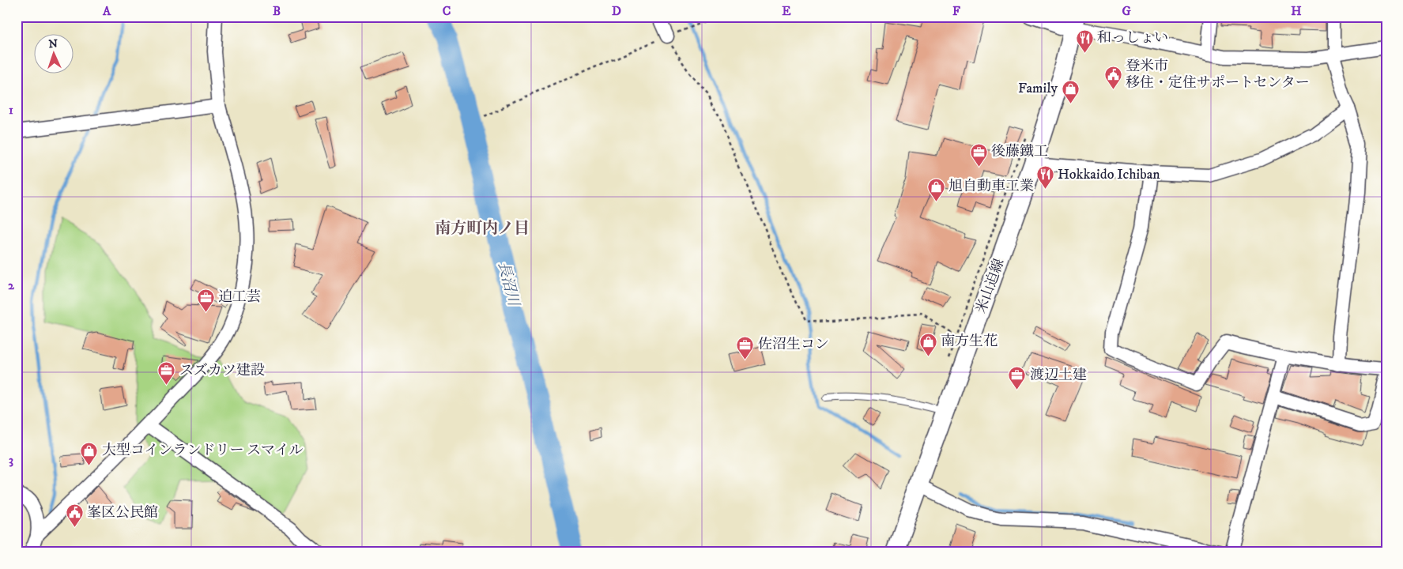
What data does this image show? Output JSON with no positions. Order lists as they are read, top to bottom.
{
  "streets": {
    "main road": ["米山迫線"]
  },
  "districts": ["南方町内ノ目"],
  "water": ["長沼川"],
  "places": {
    "restaurant": ["和っしょい", "Hokkaido Ichiban"],
    "public building": ["登米市 移住・定住サポートセンター", "峯区公民館"],
    "shop": [
      "Family",
      "旭自動車工業",
      "南方生花",
      "大型コインランドリー スマイル"
    ],
    "office": [
      "後藤鐵工",
      "迫工芸",
      "佐沼生コン",
      "スズカツ建設",
      "渡辺土建"
    ]
  },
  "north": "top",
  "grid": {
    "columns": [
      "A",
      "B",
      "C",
      "D",
      "E",
      "F",
      "G",
      "H"
    ],
    "rows": ["1", "2", "3"]
  }
}
